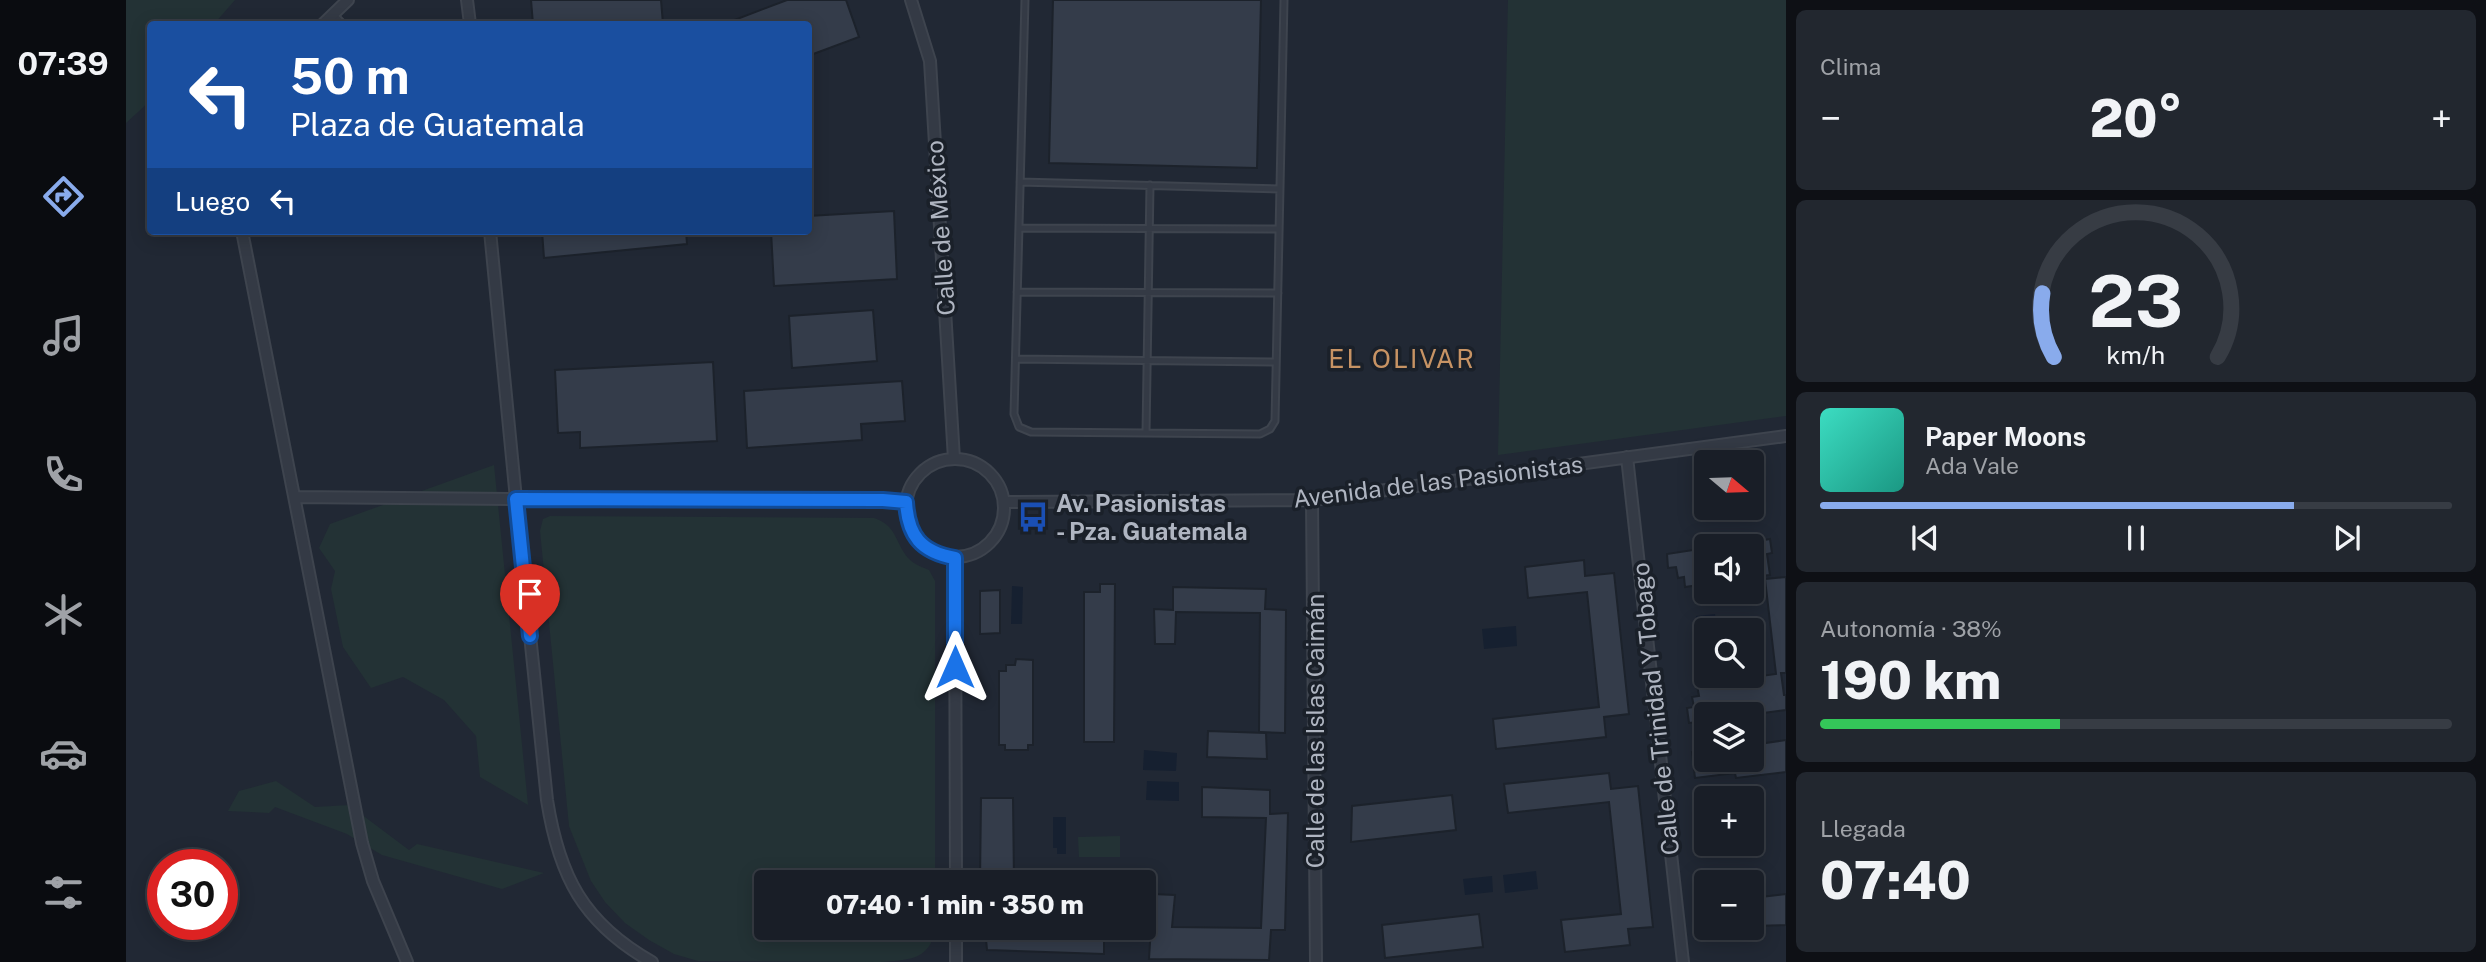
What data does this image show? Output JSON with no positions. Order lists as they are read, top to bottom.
{
  "streets": {
    "street": [
      "Calle de México",
      "Avenida de las Pasionistas",
      "Calle de Trinidad Y Tobago",
      "Calle de las Islas Caimán"
    ]
  },
  "crossings": [
    ["Calle de México", "Avenida de las Pasionistas"],
    ["Avenida de las Pasionistas", "Calle de Trinidad Y Tobago"],
    ["Avenida de las Pasionistas", "Calle de las Islas Caimán"]
  ],
  "districts": ["EL OLIVAR"],
  "places": {
    "bus stop": ["Av. Pasionistas - Pza. Guatemala"]
  },
  "north": "right",
  "page": {
    "tabs": "07:39",
    "tile": [
      "Clima",
      ["Autonomía · 38%", "190 km"],
      ["Llegada", "07:40"]
    ],
    "turn": ["50 m", "Plaza de Guatemala"],
    "heat": ["−", "20°", "+"],
    "then": "Luego",
    "song": ["Paper Moons", "Ada Vale"],
    "map_buttons": ["+", "−"],
    "limit": "30",
    "trip": "07:40 · 1 min · 350 m",
    "gauge": ["23", "km/h"]
  }
}
